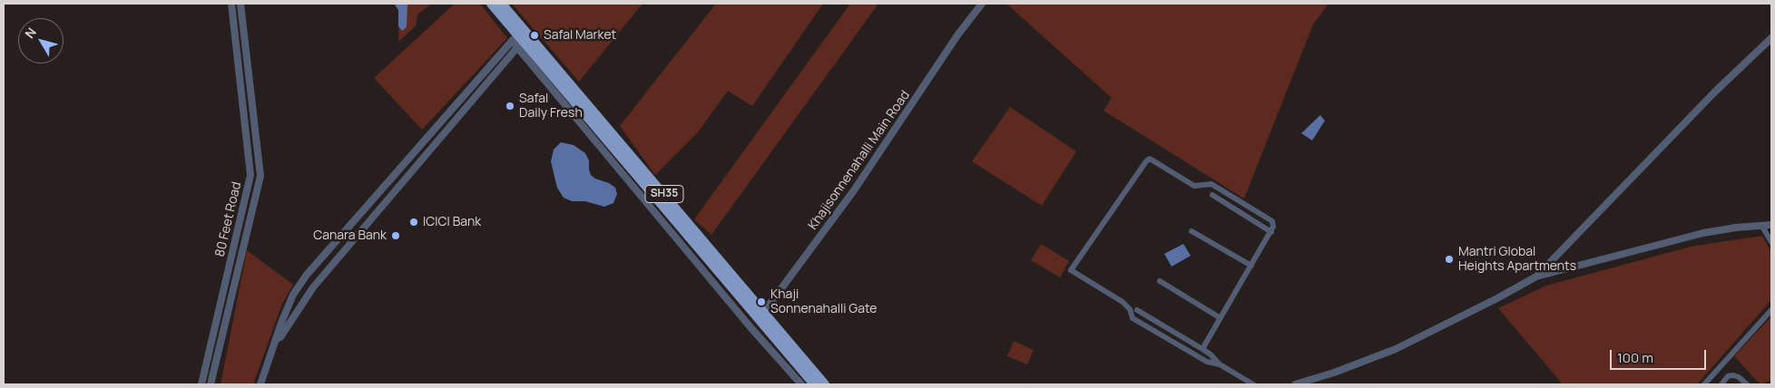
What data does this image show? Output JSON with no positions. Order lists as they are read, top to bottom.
{
  "streets": {
    "main road": ["SH35"],
    "street": ["Khajisonnenahalli Main Road", "80 Feet Road"]
  },
  "crossings": [
    ["Khajisonnenahalli Main Road", "SH35"]
  ],
  "places": [
    "Safal Market",
    "Safal Daily Fresh",
    "ICICI Bank",
    "Canara Bank",
    "Mantri Global Heights Apartments",
    "Khaji Sonnenahalli Gate"
  ],
  "scale_bar": "100 m",
  "north": "top left"
}
